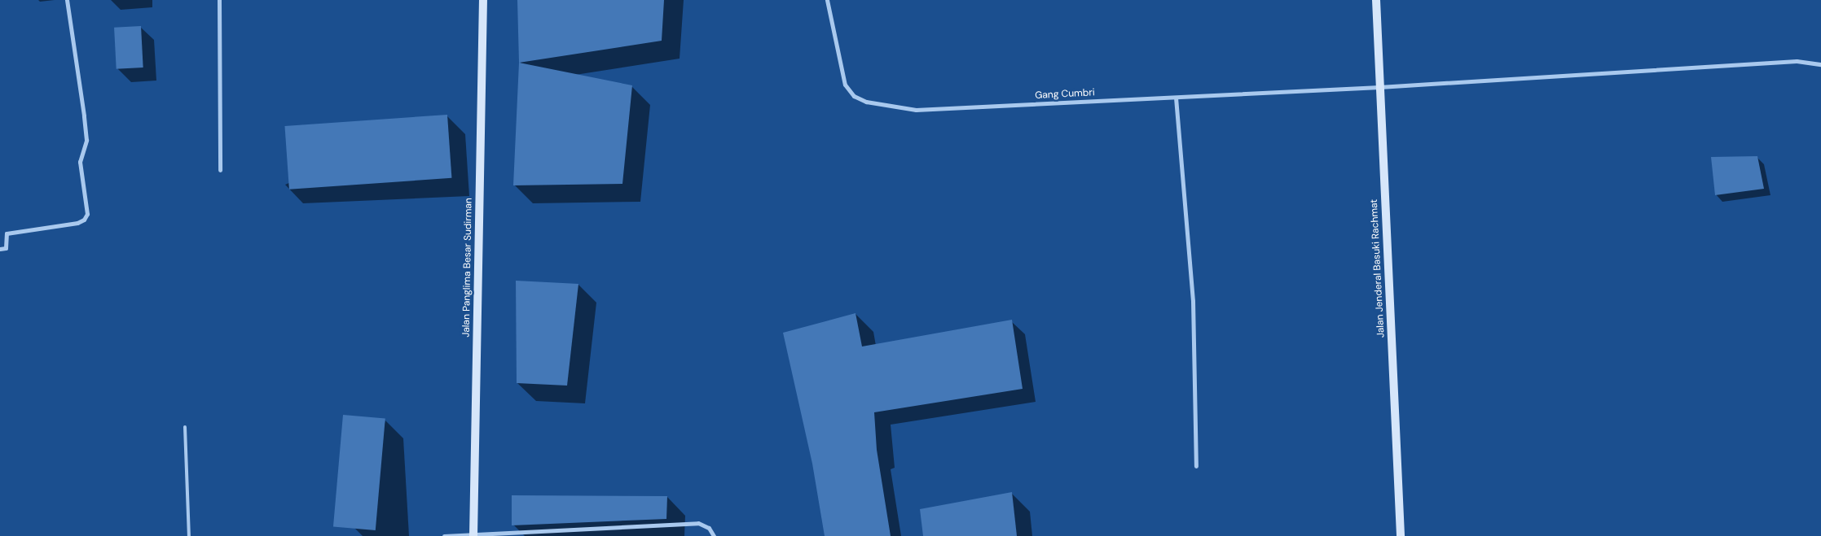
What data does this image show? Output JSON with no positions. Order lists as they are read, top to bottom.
{
  "streets": {
    "street": ["Gang Cumbri", "Jalan Panglima Besar Sudirman", "Jalan Jenderal Basuki Rachmat"]
  },
  "crossings": [
    ["Gang Cumbri", "Jalan Jenderal Basuki Rachmat"]
  ]
}
